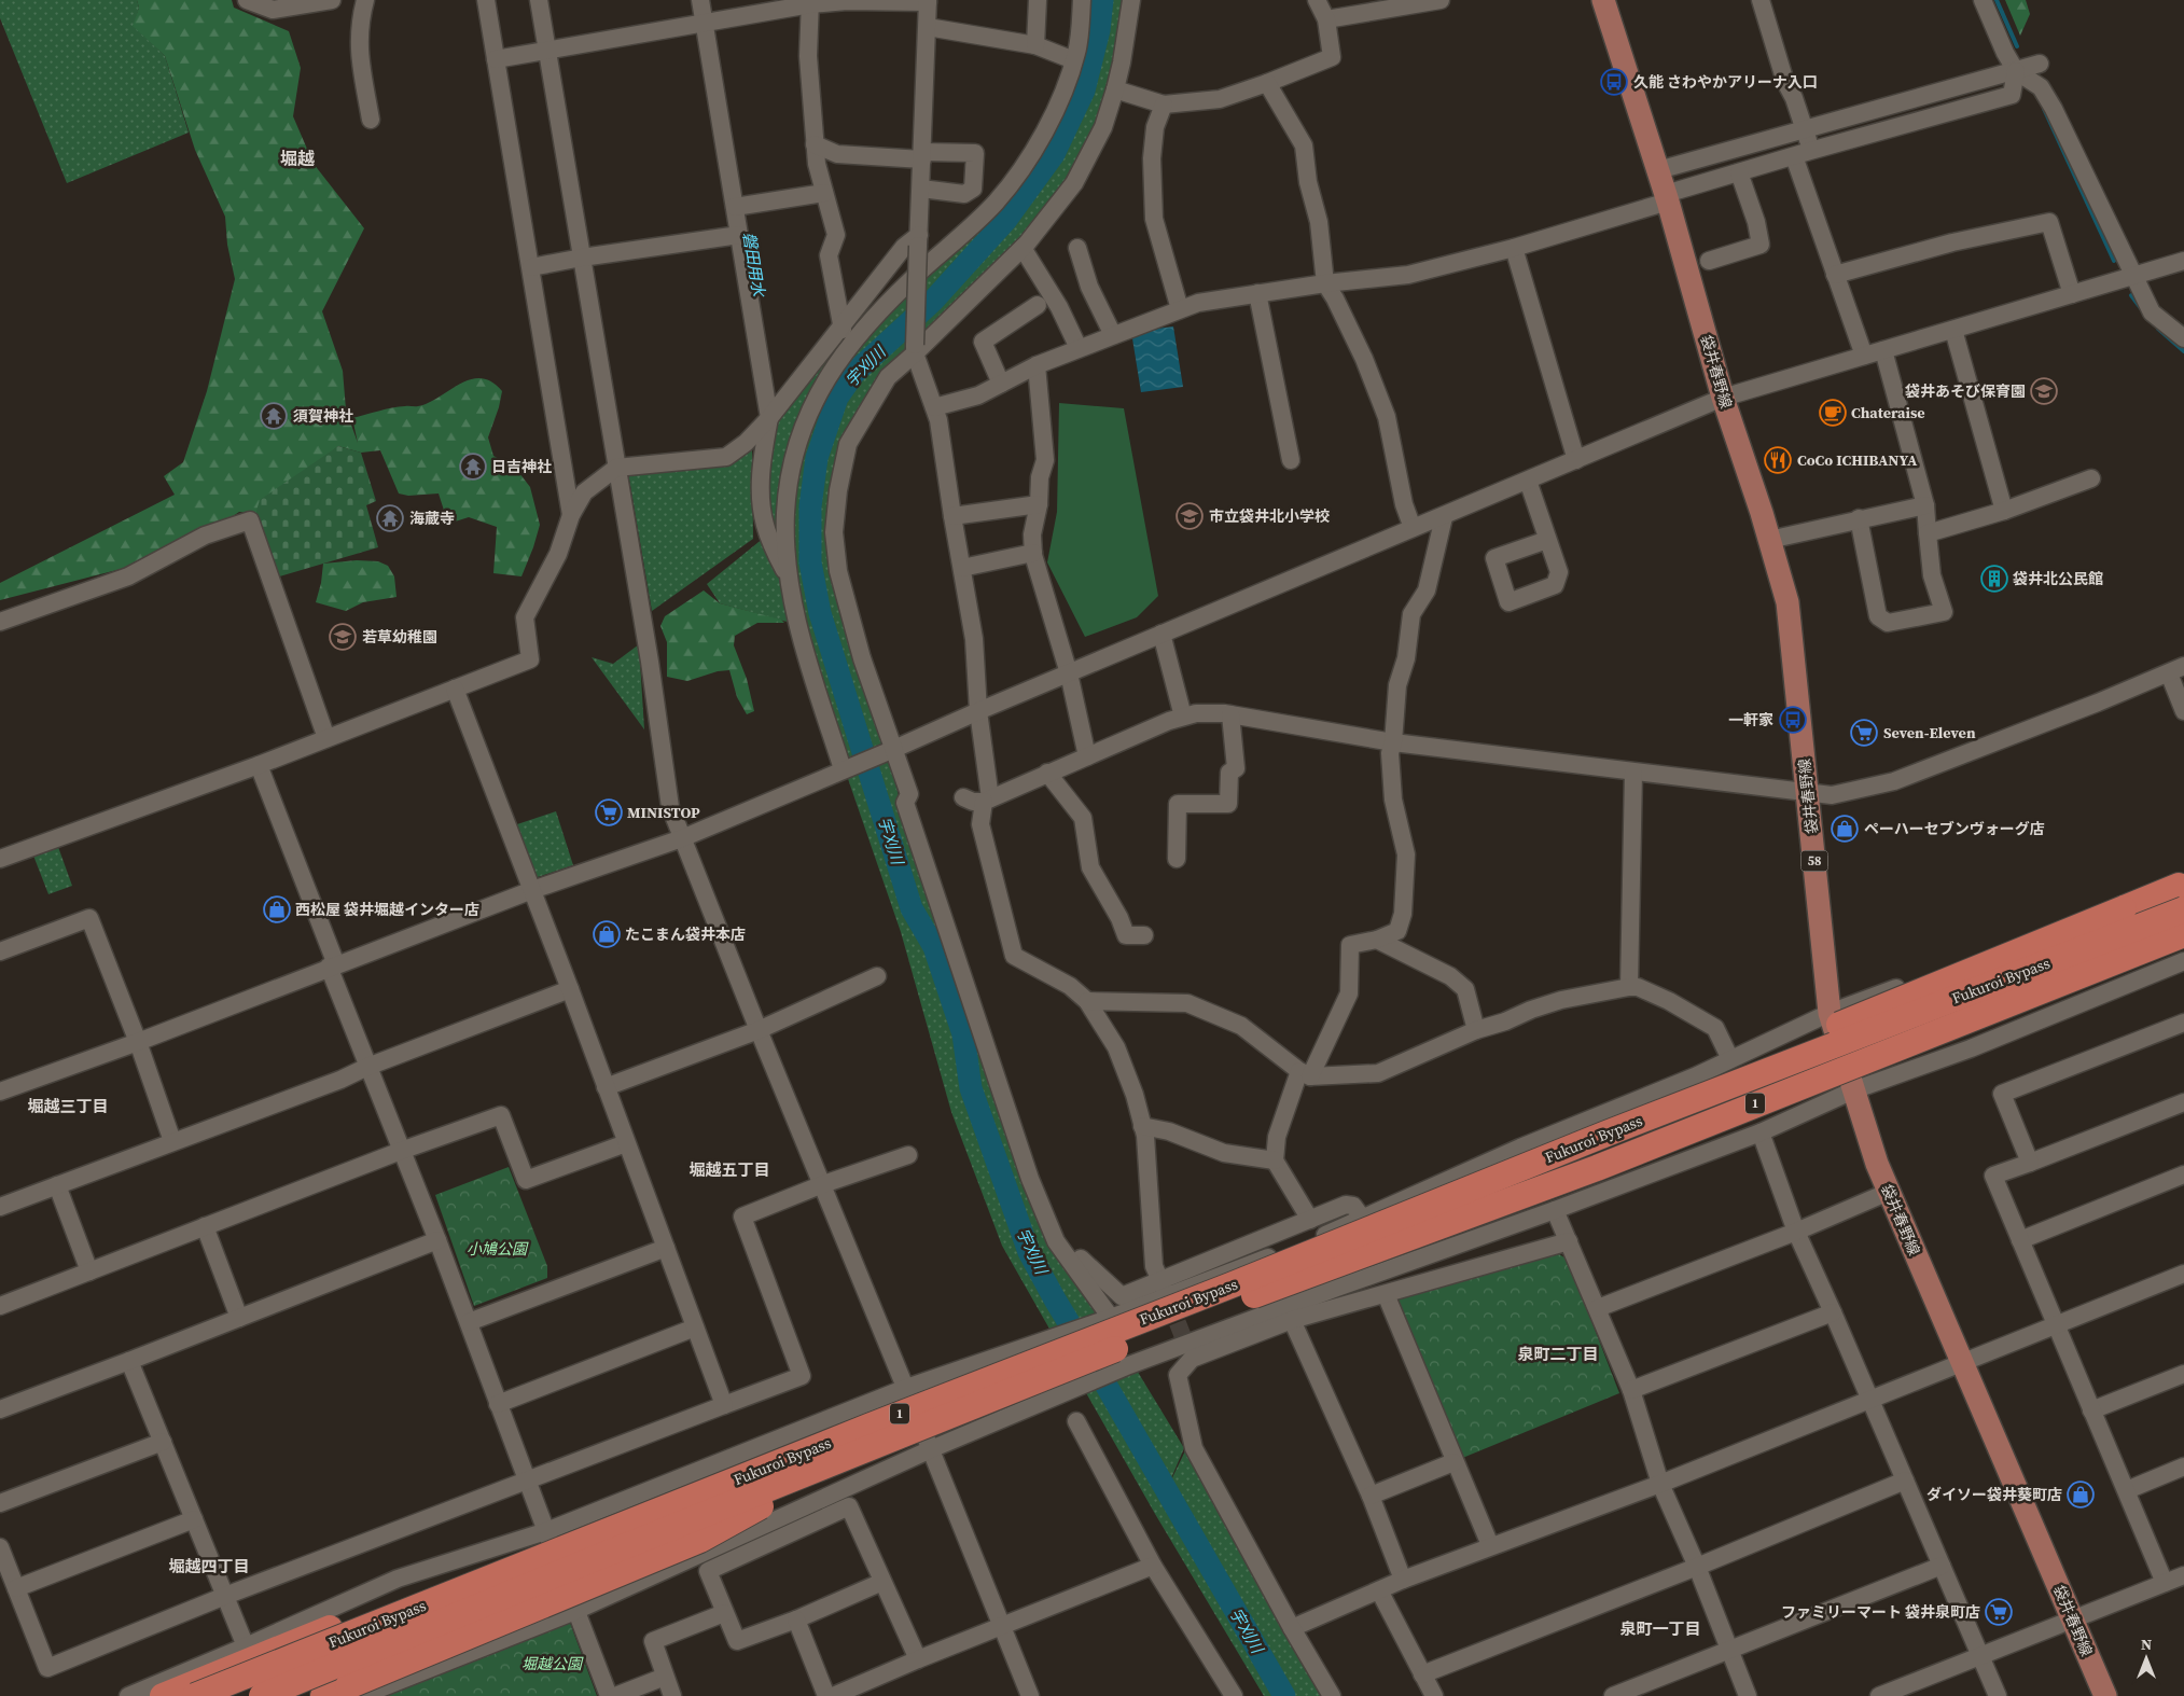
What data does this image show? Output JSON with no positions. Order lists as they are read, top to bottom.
{
  "streets": {
    "highway": ["Fukuroi Bypass", "1"],
    "main road": ["袋井春野線", "58"]
  },
  "districts": [
    "堀越",
    "堀越三丁目",
    "堀越五丁目",
    "泉町二丁目",
    "堀越四丁目",
    "泉町一丁目"
  ],
  "water": ["磐田用水", "宇刈川"],
  "parks": ["小鳩公園", "堀越公園"],
  "places": {
    "bus stop": ["久能 さわやかアリーナ入口", "一軒家"],
    "school or university": ["袋井あそび保育園", "市立袋井北小学校", "若草幼稚園"],
    "cafe": ["Chateraise"],
    "temple": ["須賀神社", "日吉神社", "海蔵寺"],
    "restaurant": ["CoCo ICHIBANYA"],
    "building": ["袋井北公民館"],
    "supermarket": ["Seven-Eleven", "MINISTOP", "ファミリーマート 袋井泉町店"],
    "shop": [
      "ペーハーセブンヴォーグ店",
      "西松屋 袋井堀越インター店",
      "たこまん袋井本店",
      "ダイソー袋井葵町店"
    ]
  },
  "north": "top"
}
